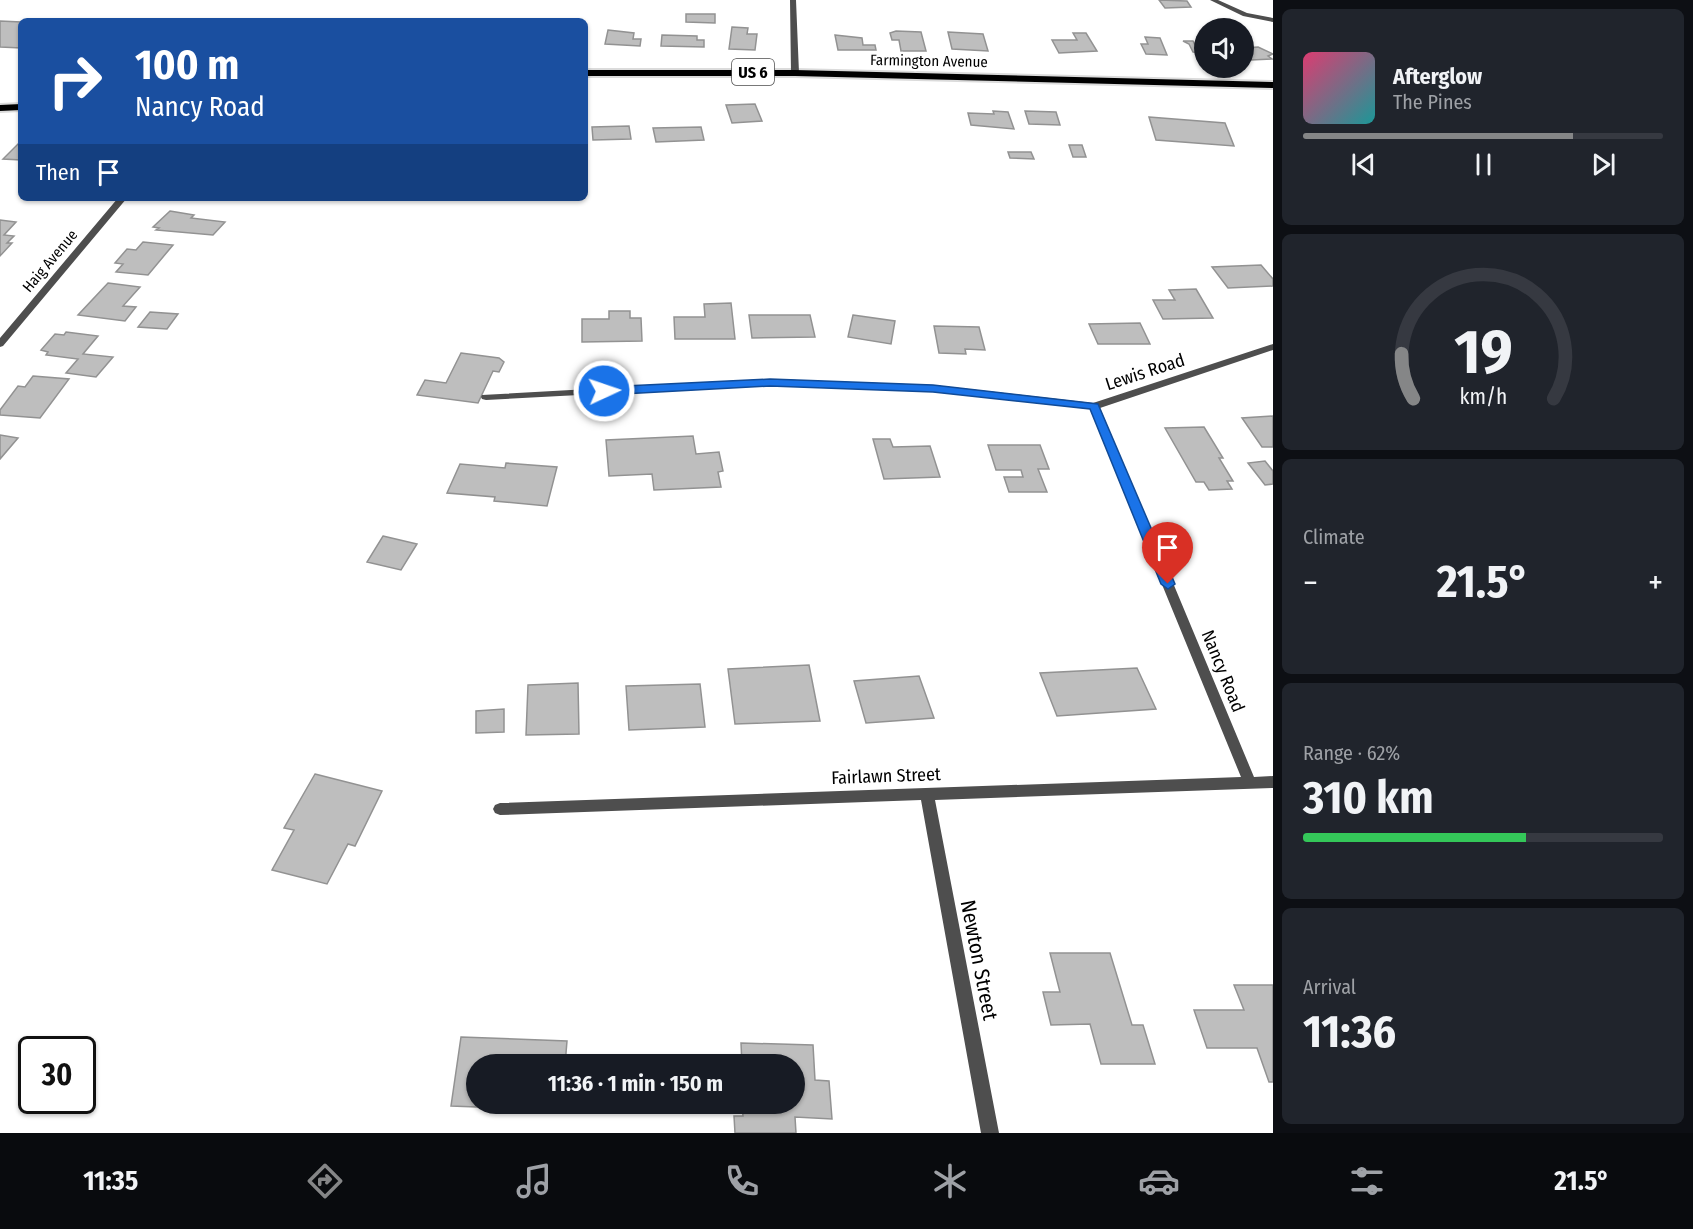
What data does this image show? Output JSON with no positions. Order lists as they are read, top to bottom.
{
  "streets": {
    "highway": ["Farmington Avenue", "US 6"],
    "street": [
      "Haig Avenue",
      "Lewis Road",
      "Nancy Road",
      "Fairlawn Street",
      "Newton Street"
    ]
  },
  "crossings": [
    ["Lewis Road", "Nancy Road"],
    ["Nancy Road", "Fairlawn Street"],
    ["Fairlawn Street", "Newton Street"]
  ],
  "page": {
    "turn": ["100 m", "Nancy Road"],
    "song": ["Afterglow", "The Pines"],
    "then": "Then",
    "tile": [
      "Climate",
      ["Range · 62%", "310 km"],
      ["Arrival", "11:36"]
    ],
    "heat": ["−", "21.5°", "+"],
    "limit": "30",
    "trip": "11:36 · 1 min · 150 m",
    "tabs": ["11:35", "21.5°"],
    "gauge": ["19", "km/h"]
  }
}
